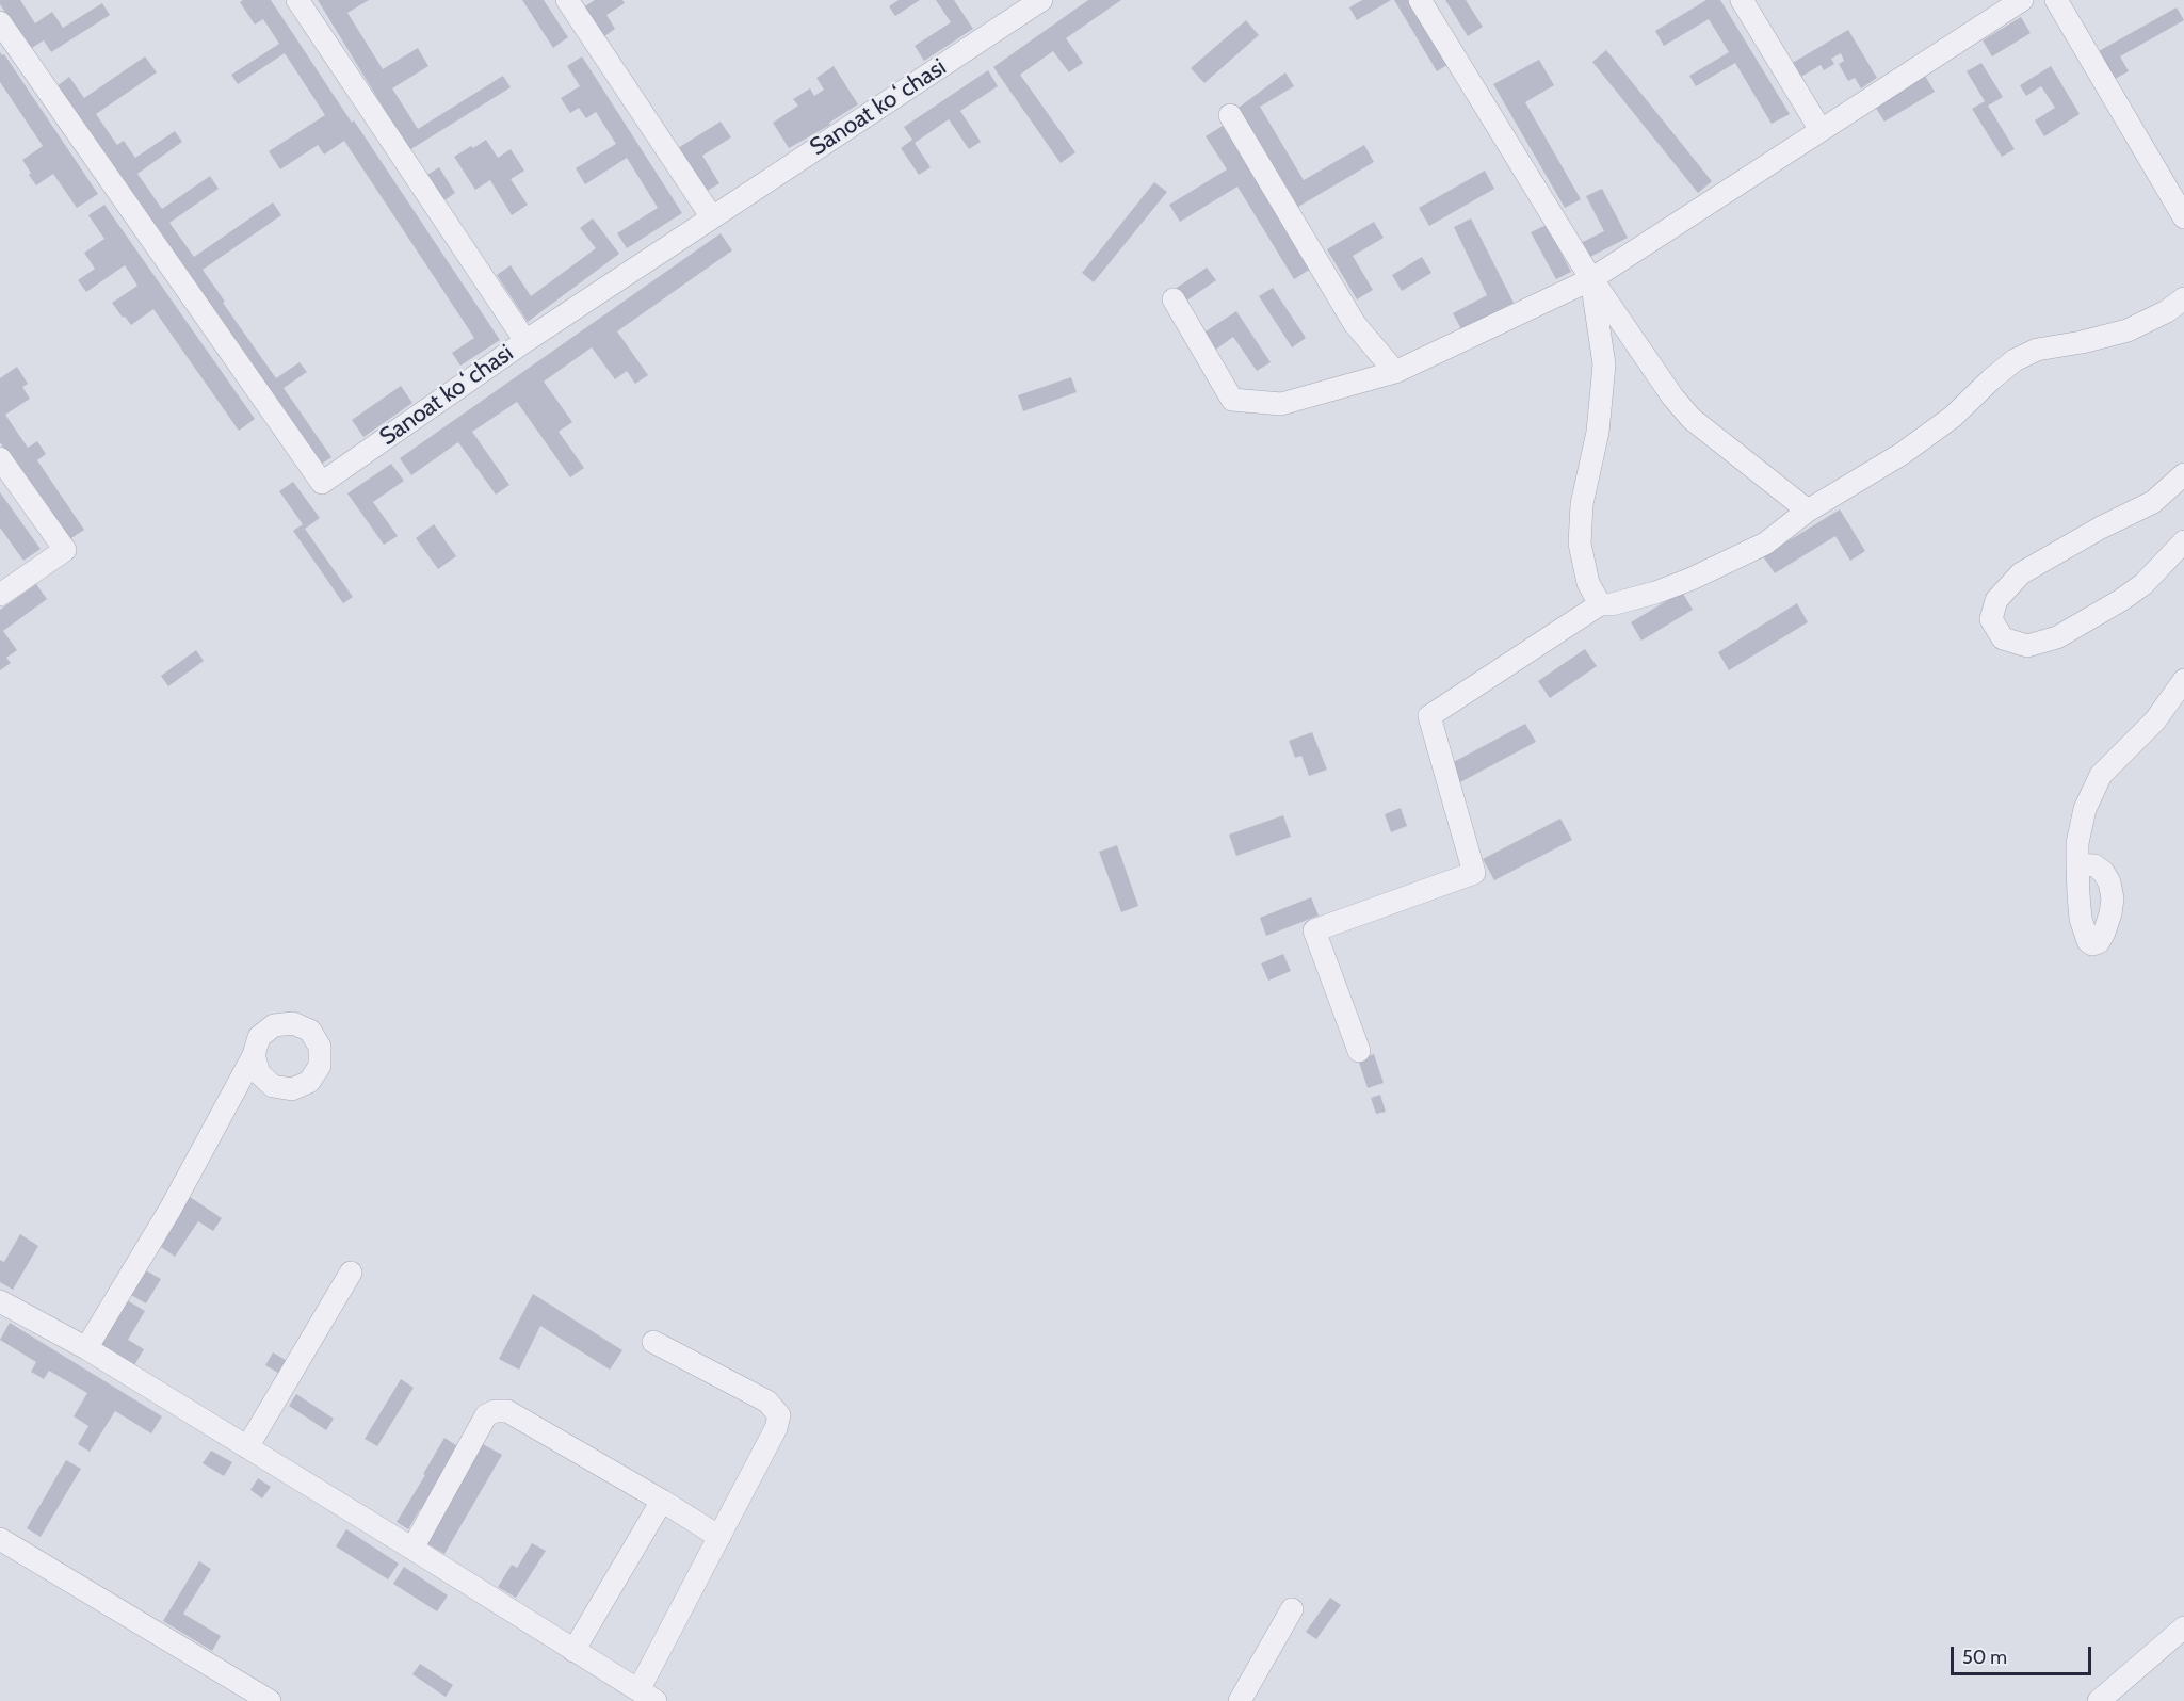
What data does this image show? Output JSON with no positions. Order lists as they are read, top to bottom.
{
  "streets": {
    "street": ["Sanoat koʻchasi"]
  },
  "scale_bar": "50 m"
}
